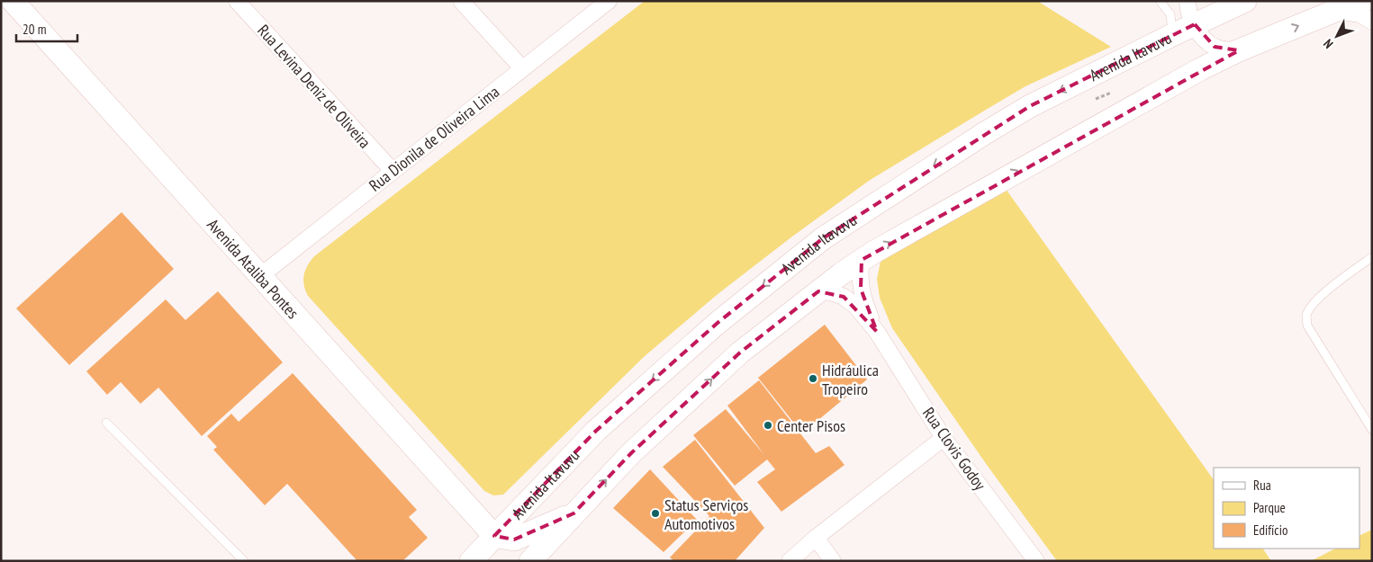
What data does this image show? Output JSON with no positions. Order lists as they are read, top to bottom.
{
  "streets": {
    "main road": ["Avenida Itavuvu", "Avenida Ataliba Pontes"],
    "street": ["Rua Levina Deniz de Oliveira", "Rua Dionila de Oliveira Lima", "Rua Clovis Godoy"]
  },
  "crossings": [
    ["Avenida Itavuvu", "Avenida Ataliba Pontes"],
    ["Avenida Itavuvu", "Rua Clovis Godoy"],
    ["Rua Levina Deniz de Oliveira", "Rua Dionila de Oliveira Lima"],
    ["Rua Dionila de Oliveira Lima", "Avenida Ataliba Pontes"]
  ],
  "places": ["Hidráulica Tropeiro", "Center Pisos", "Status Serviços Automotivos"],
  "legend": ["Rua", "Parque", "Edifício"],
  "scale_bar": "20 m",
  "north": "bottom left"
}
